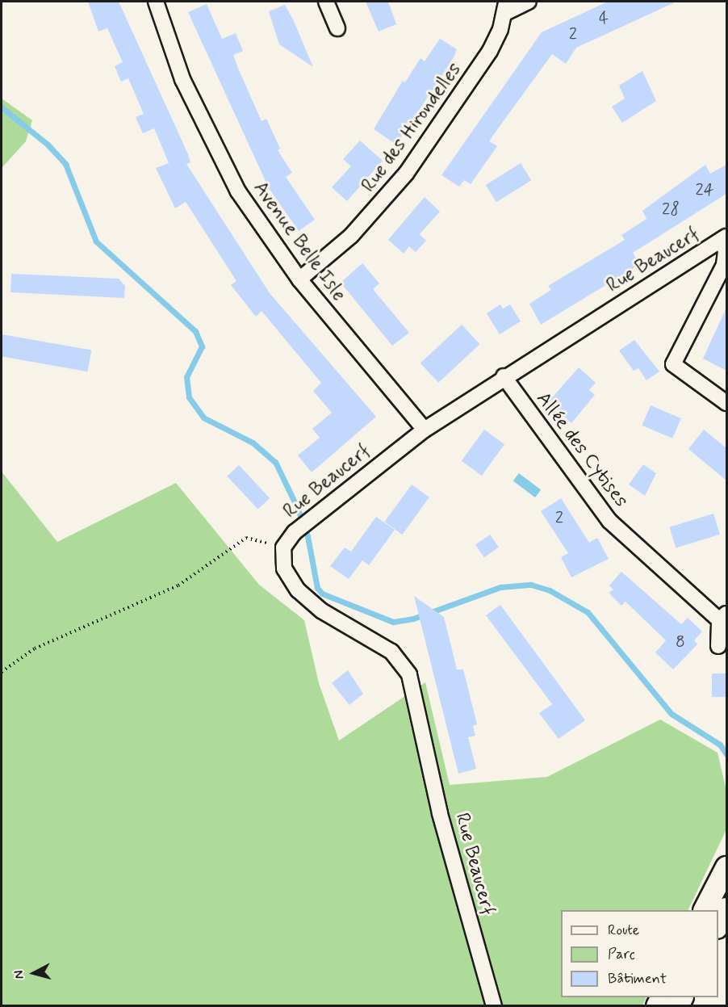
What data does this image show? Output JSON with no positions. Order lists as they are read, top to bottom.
{
  "streets": {
    "street": [
      "Rue des Hirondelles",
      "Avenue Belle Isle",
      "Rue Beaucerf",
      "Allée des Cytises"
    ]
  },
  "crossings": [
    ["Rue des Hirondelles", "Avenue Belle Isle"],
    ["Avenue Belle Isle", "Rue Beaucerf"],
    ["Rue Beaucerf", "Allée des Cytises"]
  ],
  "house_numbers": [
    "4",
    "2",
    "24",
    "28",
    "2",
    "8"
  ],
  "legend": ["Route", "Parc", "Bâtiment"],
  "north": "left"
}
